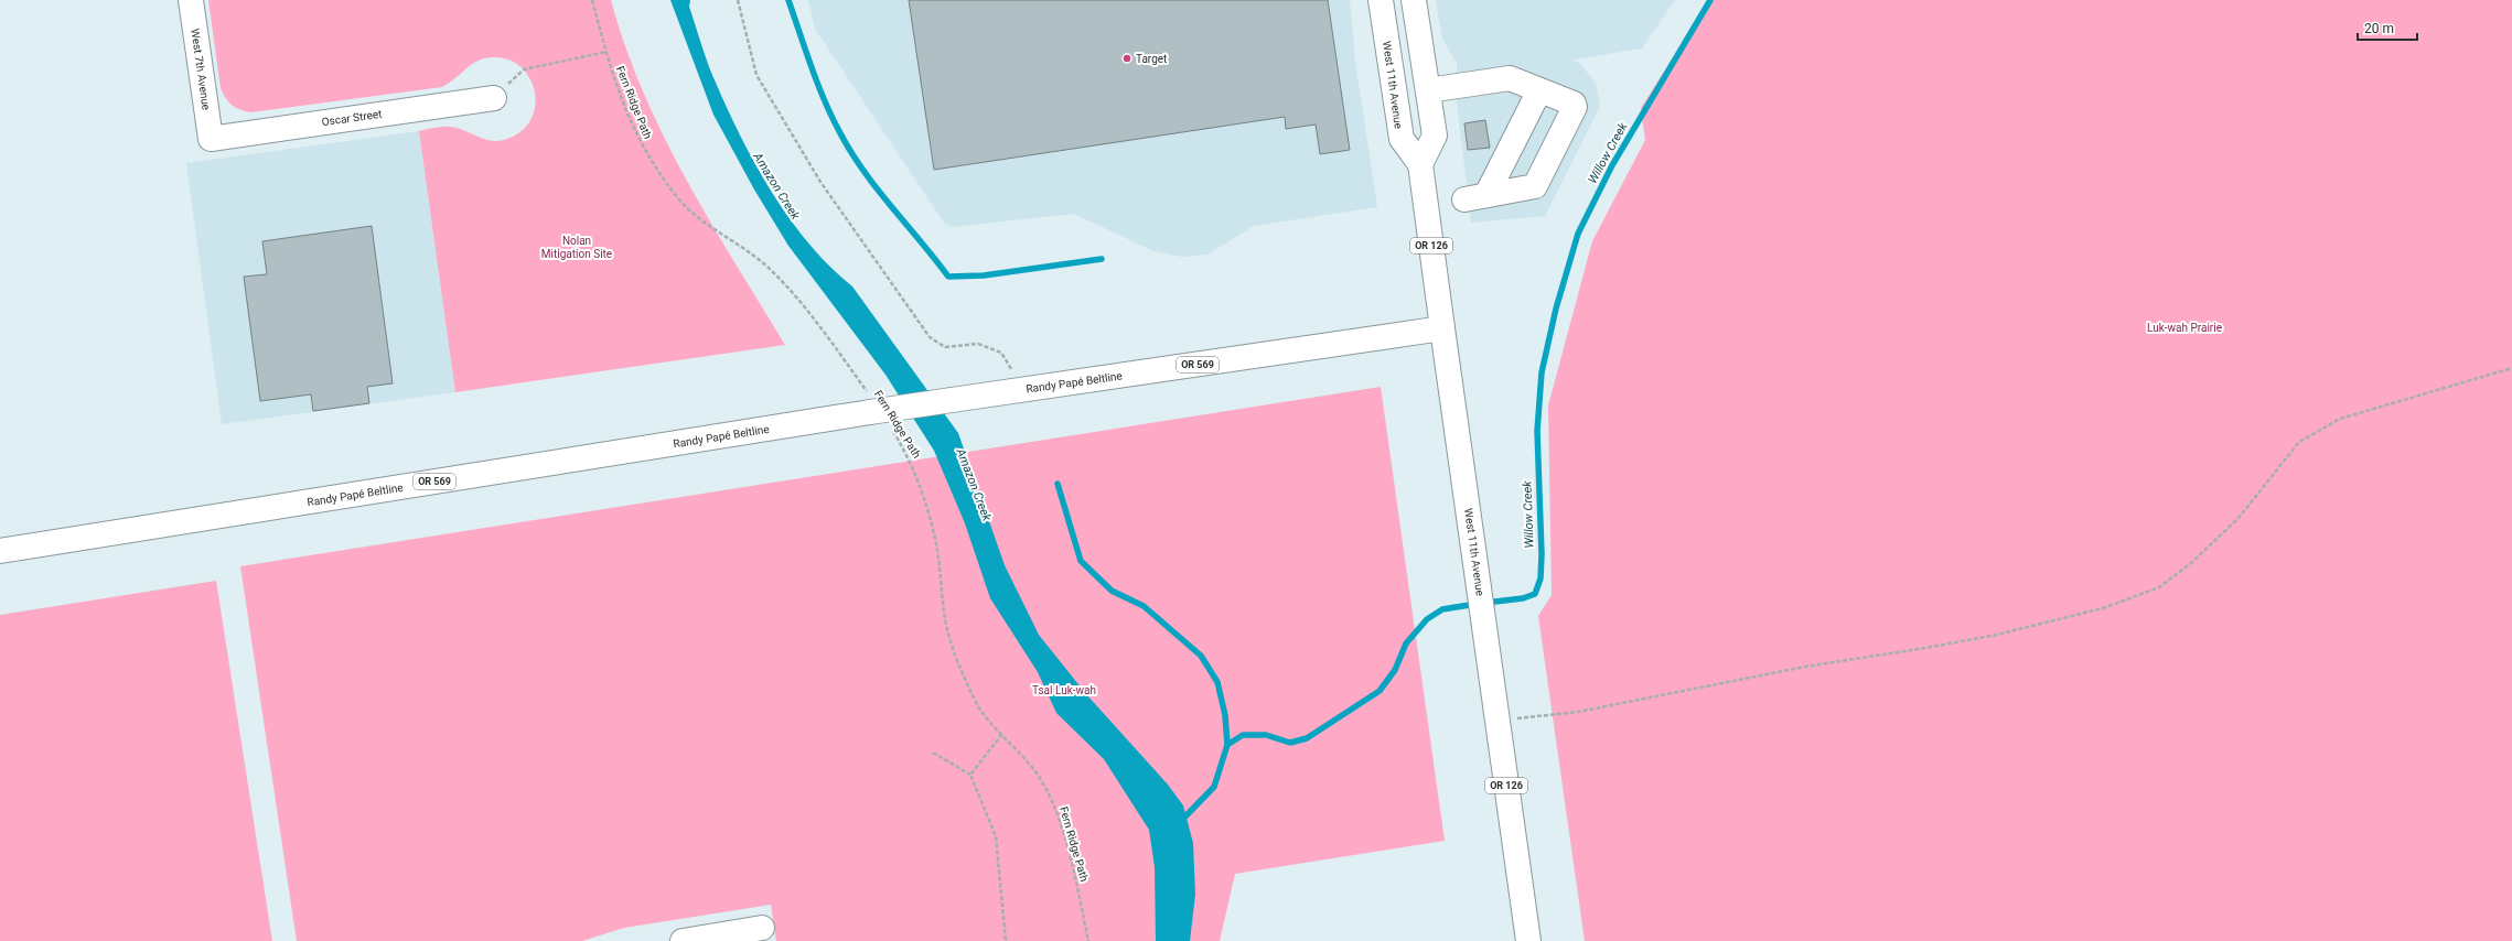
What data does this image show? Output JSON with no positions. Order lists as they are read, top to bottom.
{
  "streets": {
    "main road": [
      "West 7th Avenue",
      "West 11th Avenue",
      "Oscar Street",
      "OR 126",
      "OR 569",
      "Randy Papé Beltline"
    ],
    "path": ["Fern Ridge Path"]
  },
  "crossings": [
    ["West 7th Avenue", "Oscar Street"],
    ["West 11th Avenue", "Randy Papé Beltline"],
    ["Fern Ridge Path", "Randy Papé Beltline"]
  ],
  "water": ["Willow Creek", "Amazon Creek"],
  "parks": ["Nolan Mitigation Site", "Luk-wah Prairie", "Tsal Luk-wah"],
  "places": ["Target"],
  "scale_bar": "20 m"
}
